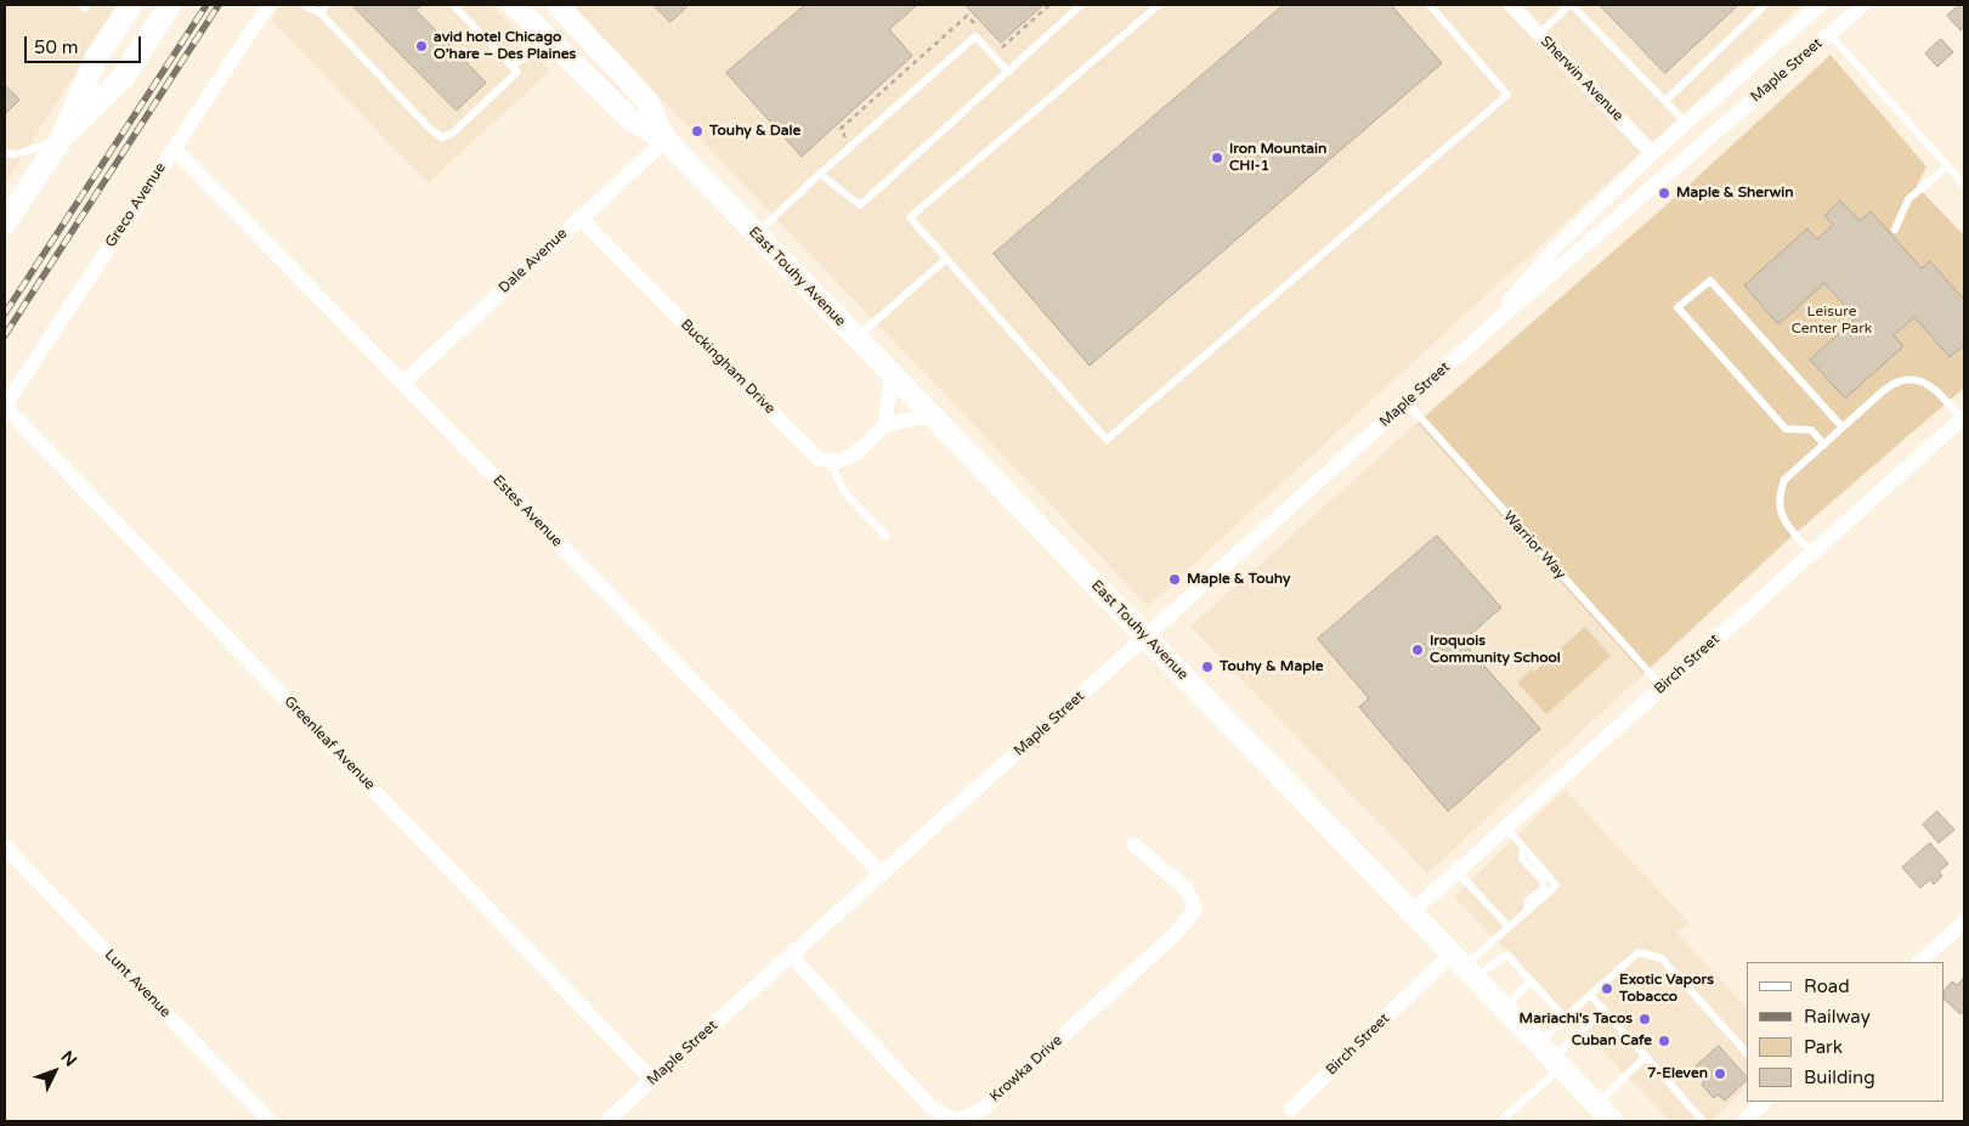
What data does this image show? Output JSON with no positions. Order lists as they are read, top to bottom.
{
  "streets": {
    "main road": ["East Touhy Avenue"],
    "street": [
      "Maple Street",
      "Sherwin Avenue",
      "Greco Avenue",
      "Dale Avenue",
      "Buckingham Drive",
      "Estes Avenue",
      "Birch Street",
      "Greenleaf Avenue",
      "Lunt Avenue",
      "Krowka Drive"
    ],
    "lane": ["Warrior Way"]
  },
  "crossings": [
    ["Maple Street", "Sherwin Avenue"],
    ["Maple Street", "East Touhy Avenue"],
    ["Maple Street", "Estes Avenue"],
    ["Maple Street", "Warrior Way"],
    ["Maple Street", "Greenleaf Avenue"],
    ["Maple Street", "Krowka Drive"],
    ["Greco Avenue", "Estes Avenue"],
    ["Greco Avenue", "Greenleaf Avenue"],
    ["Dale Avenue", "East Touhy Avenue"],
    ["Dale Avenue", "Buckingham Drive"],
    ["Dale Avenue", "Estes Avenue"],
    ["East Touhy Avenue", "Birch Street"],
    ["Warrior Way", "Birch Street"]
  ],
  "parks": ["Leisure Center Park"],
  "places": [
    "avid hotel Chicago O’hare – Des Plaines",
    "Touhy & Dale",
    "Iron Mountain CHI-1",
    "Maple & Sherwin",
    "Maple & Touhy",
    "Iroquois Community School",
    "Touhy & Maple",
    "Exotic Vapors Tobacco",
    "Mariachi's Tacos",
    "Cuban Cafe",
    "7-Eleven"
  ],
  "legend": [
    "Road",
    "Railway",
    "Park",
    "Building"
  ],
  "scale_bar": "50 m",
  "north": "top right"
}
